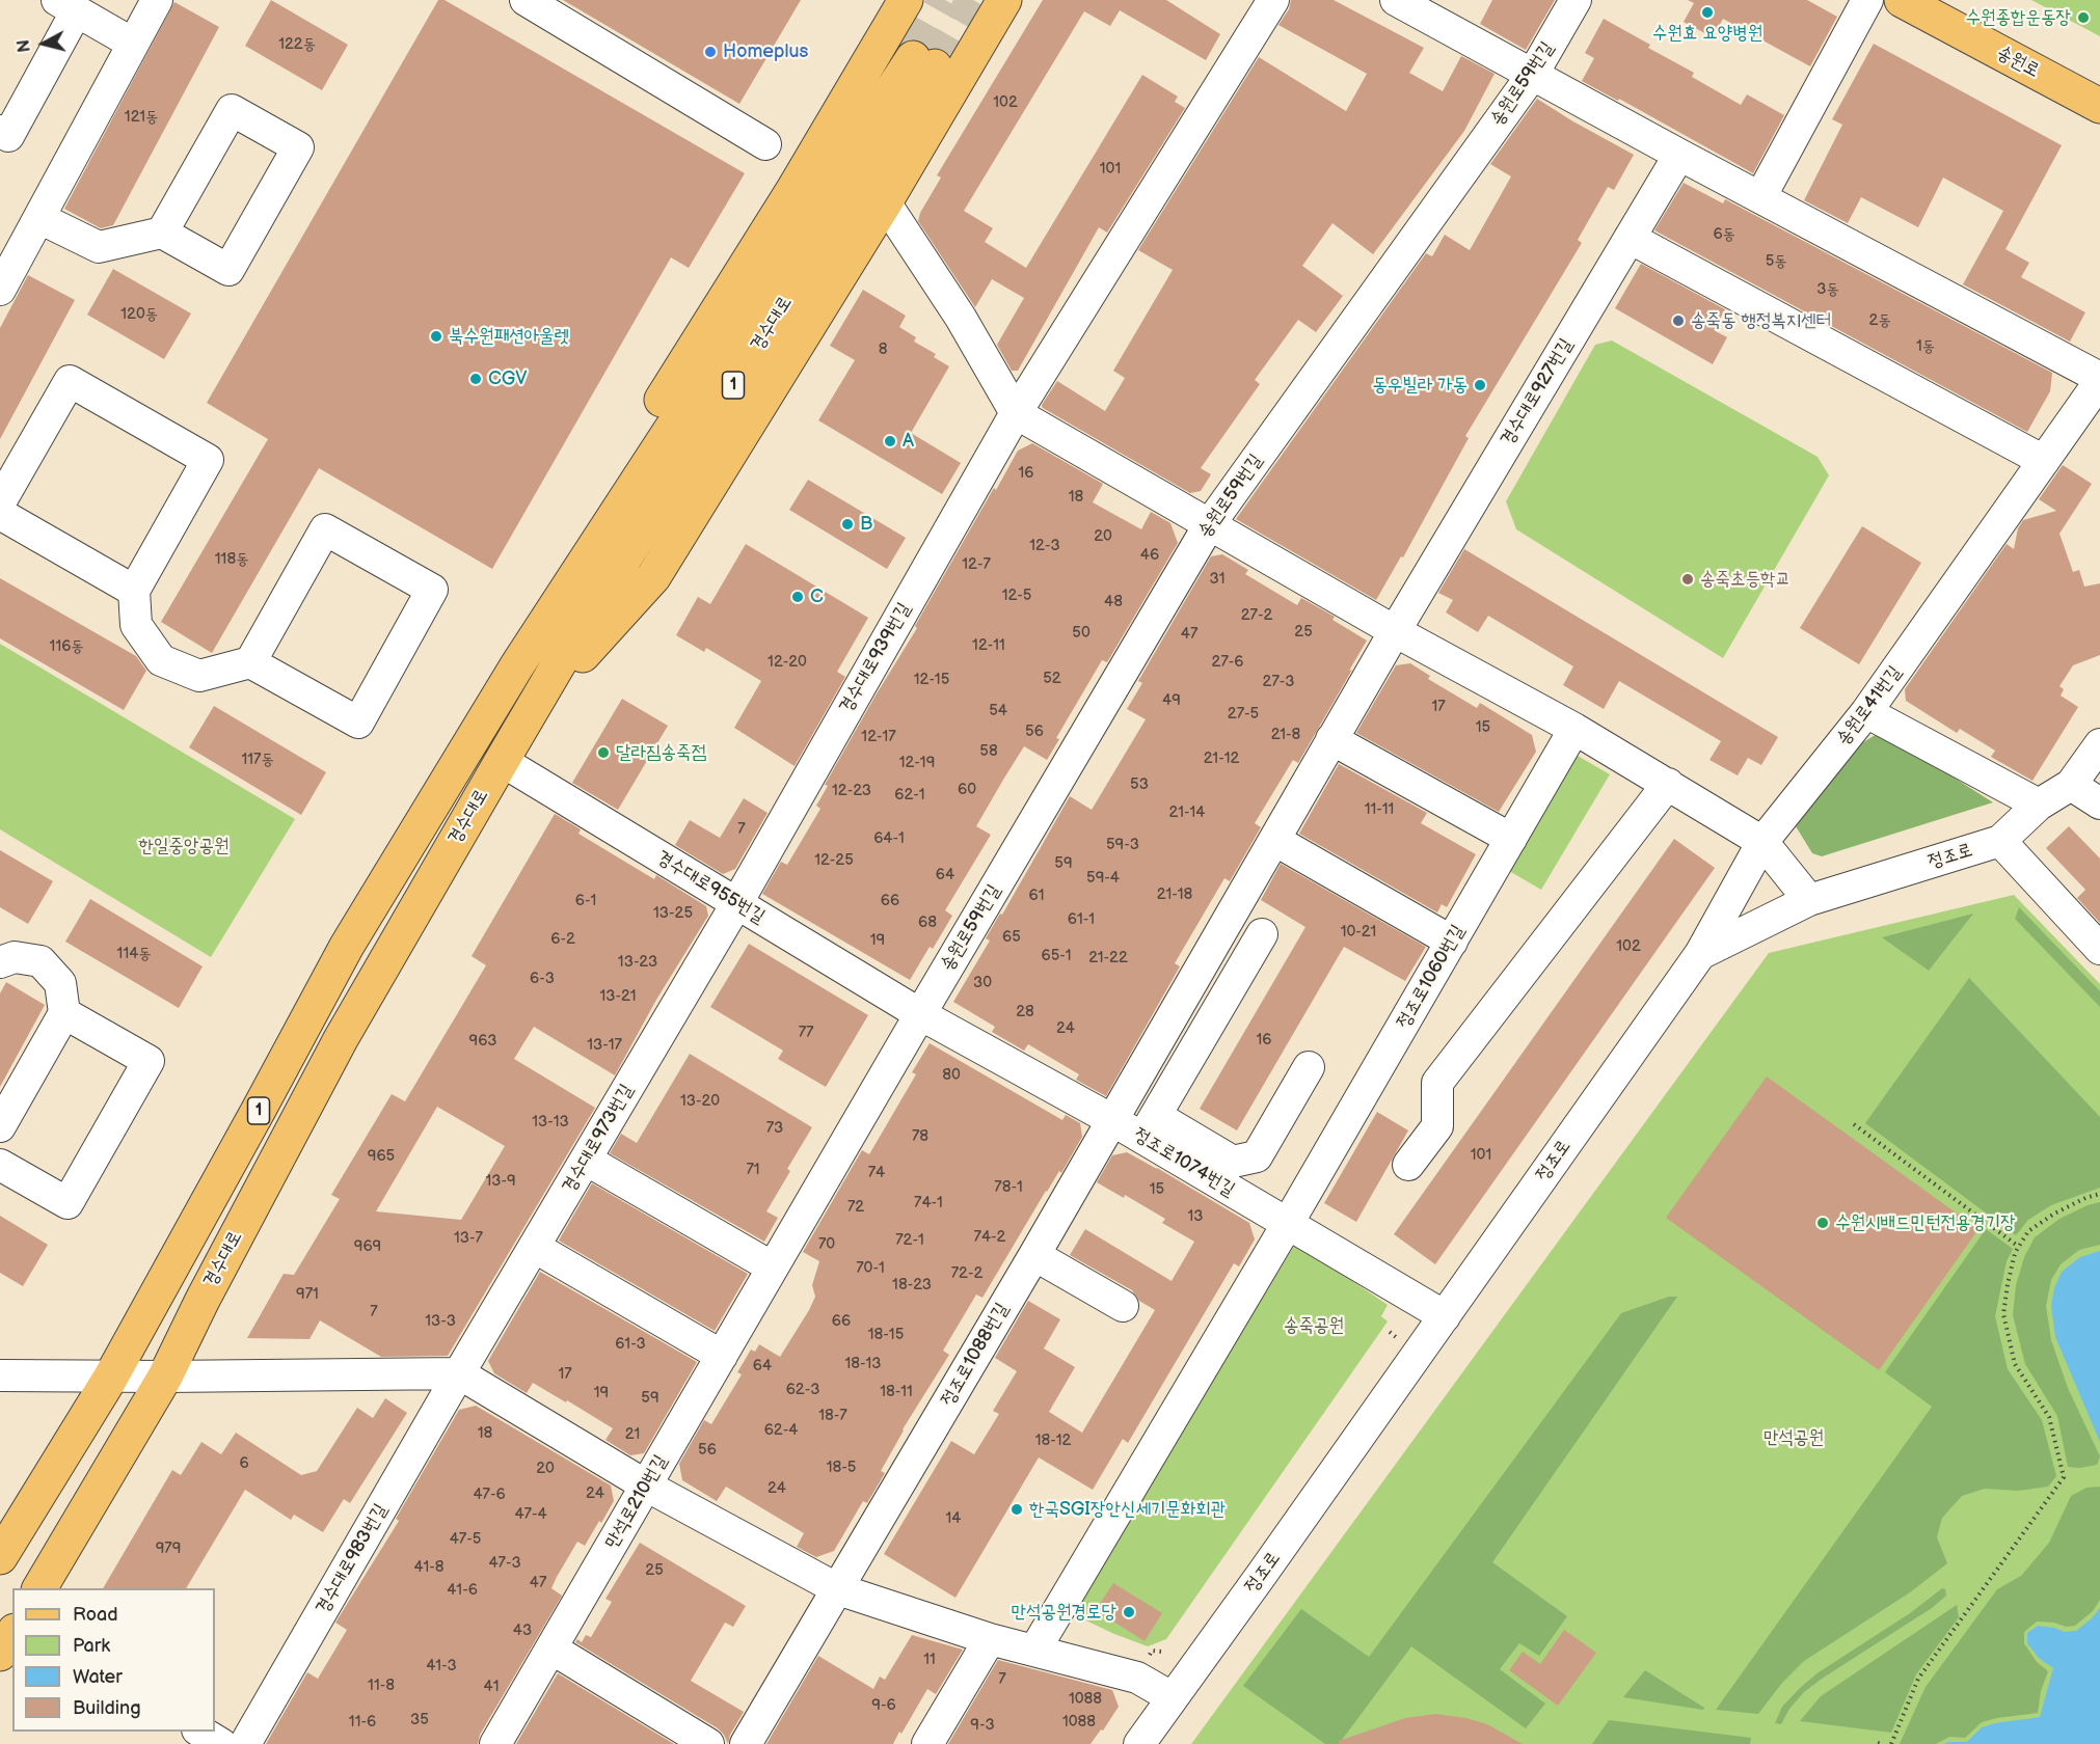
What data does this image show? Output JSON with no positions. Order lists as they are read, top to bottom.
{
  "streets": {
    "main road": ["송원로", "경수대로", "1"],
    "street": [
      "송원로59번길",
      "경수대로927번길",
      "경수대로939번길",
      "송원로41번길",
      "정조로",
      "경수대로955번길",
      "정조로1060번길",
      "경수대로973번길",
      "정조로1074번길",
      "정조로1088번길",
      "만석로210번길",
      "경수대로983번길"
    ]
  },
  "crossings": [
    ["송원로59번길", "경수대로955번길"],
    ["송원로59번길", "정조로1074번길"],
    ["송원로59번길", "만석로210번길"],
    ["경수대로", "경수대로955번길"],
    ["경수대로939번길", "경수대로955번길"],
    ["경수대로939번길", "경수대로973번길"],
    ["송원로41번길", "정조로"],
    ["정조로", "정조로1074번길"],
    ["경수대로955번길", "경수대로973번길"],
    ["경수대로955번길", "정조로1074번길"],
    ["경수대로955번길", "만석로210번길"],
    ["정조로1060번길", "정조로1074번길"],
    ["경수대로973번길", "경수대로983번길"],
    ["정조로1074번길", "정조로1088번길"],
    ["정조로1074번길", "만석로210번길"]
  ],
  "parks": ["한일중앙공원", "송죽공원", "만석공원"],
  "places": [
    "수원효 요양병원",
    "수원종합운동장",
    "Homeplus",
    "송죽동 행정복지센터",
    "북수원패션아울렛",
    "CGV",
    "동우빌라 가동",
    "A",
    "B",
    "송죽초등학교",
    "C",
    "달라짐송죽점",
    "수원시배드민턴전용경기장",
    "한국SGI장안신세기문화회관",
    "만석공원경로당"
  ],
  "house_numbers": [
    "122동",
    "102",
    "121동",
    "101",
    "6동",
    "5동",
    "3동",
    "120동",
    "2동",
    "1동",
    "8",
    "16",
    "18",
    "20",
    "12-3",
    "46",
    "118동",
    "12-7",
    "31",
    "12-5",
    "48",
    "27-2",
    "25",
    "50",
    "47",
    "12-11",
    "116동",
    "12-20",
    "27-6",
    "52",
    "12-15",
    "27-3",
    "49",
    "17",
    "54",
    "27-5",
    "15",
    "56",
    "21-8",
    "12-17",
    "58",
    "21-12",
    "117동",
    "12-19",
    "53",
    "60",
    "12-23",
    "62-1",
    "11-11",
    "21-14",
    "7",
    "64-1",
    "59-3",
    "12-25",
    "59",
    "64",
    "59-4",
    "21-18",
    "61",
    "6-1",
    "66",
    "13-25",
    "61-1",
    "68",
    "10-21",
    "65",
    "6-2",
    "19",
    "102",
    "114동",
    "65-1",
    "21-22",
    "13-23",
    "6-3",
    "30",
    "13-21",
    "28",
    "24",
    "77",
    "16",
    "963",
    "13-17",
    "80",
    "13-20",
    "13-13",
    "73",
    "78",
    "101",
    "965",
    "71",
    "74",
    "13-9",
    "78-1",
    "15",
    "74-1",
    "72",
    "13",
    "74-2",
    "13-7",
    "72-1",
    "70",
    "969",
    "70-1",
    "72-2",
    "18-23",
    "971",
    "7",
    "13-3",
    "66",
    "18-15",
    "61-3",
    "18-13",
    "64",
    "17",
    "62-3",
    "18-11",
    "19",
    "59",
    "18-7",
    "62-4",
    "18",
    "21",
    "18-12",
    "56",
    "6",
    "18-5",
    "20",
    "24",
    "24",
    "47-6",
    "47-4",
    "14",
    "47-5",
    "979",
    "47-3",
    "41-8",
    "25",
    "47",
    "41-6",
    "43",
    "11",
    "41-3",
    "7",
    "11-8",
    "41",
    "1088",
    "9-6",
    "35",
    "11-6",
    "1088",
    "9-3"
  ],
  "legend": [
    "Road",
    "Park",
    "Water",
    "Building"
  ],
  "north": "left"
}
